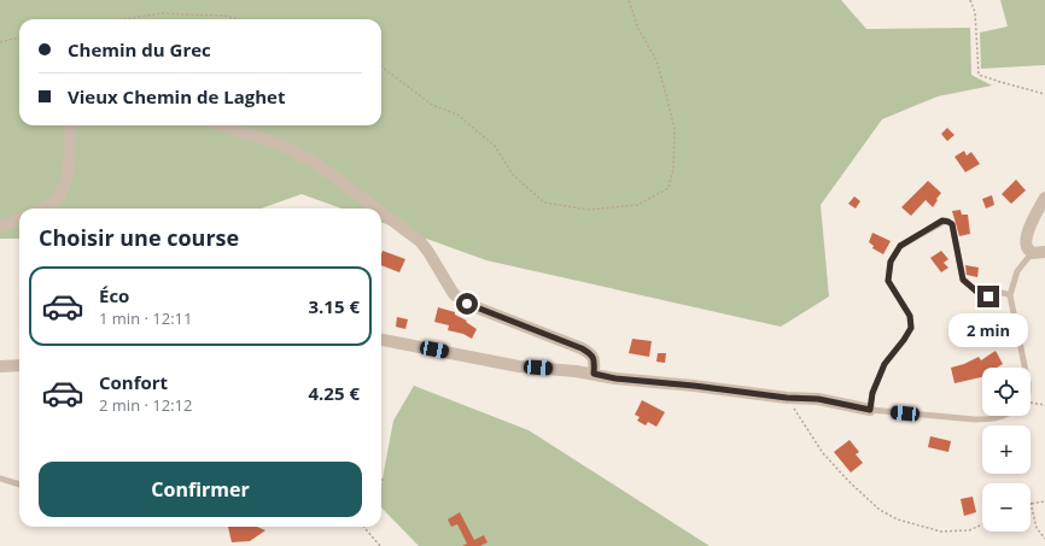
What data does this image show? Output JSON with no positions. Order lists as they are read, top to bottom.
{
  "page": {
    "banner": ["Chemin du Grec", "Vieux Chemin de Laghet"],
    "heading": "Choisir une course",
    "list": [
      {
        "name": "Éco",
        "note": "1 min · 12:11",
        "value": "3.15 €"
      },
      {
        "name": "Confort",
        "note": "2 min · 12:12",
        "value": "4.25 €"
      }
    ],
    "bubble": "2 min",
    "map_buttons": ["+", "−"],
    "buttons": "Confirmer"
  }
}
